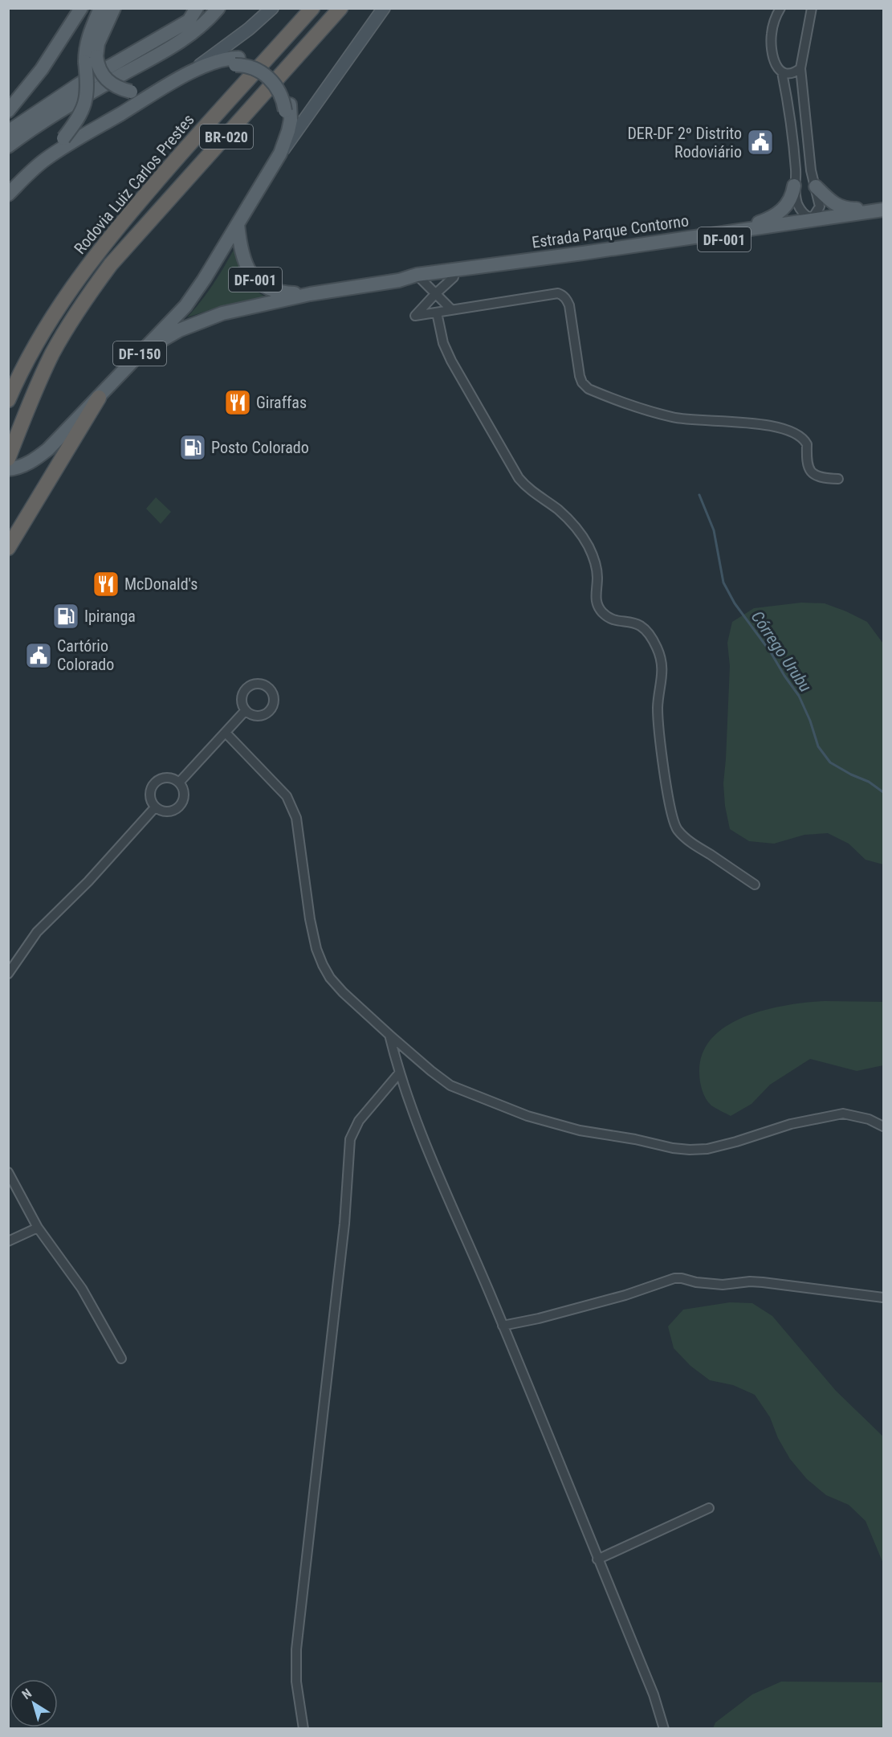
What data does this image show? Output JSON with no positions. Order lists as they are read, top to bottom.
{
  "streets": {
    "highway": ["BR-020", "Rodovia Luiz Carlos Prestes"],
    "main road": ["Estrada Parque Contorno", "DF-001", "DF-150"]
  },
  "crossings": [
    ["Estrada Parque Contorno", "DF-150"]
  ],
  "water": ["Córrego Urubu"],
  "places": {
    "public building": ["DER-DF 2º Distrito Rodoviário", "Cartório Colorado"],
    "restaurant": ["Giraffas", "McDonald's"],
    "fuel station": ["Posto Colorado", "Ipiranga"]
  },
  "north": "top left"
}
